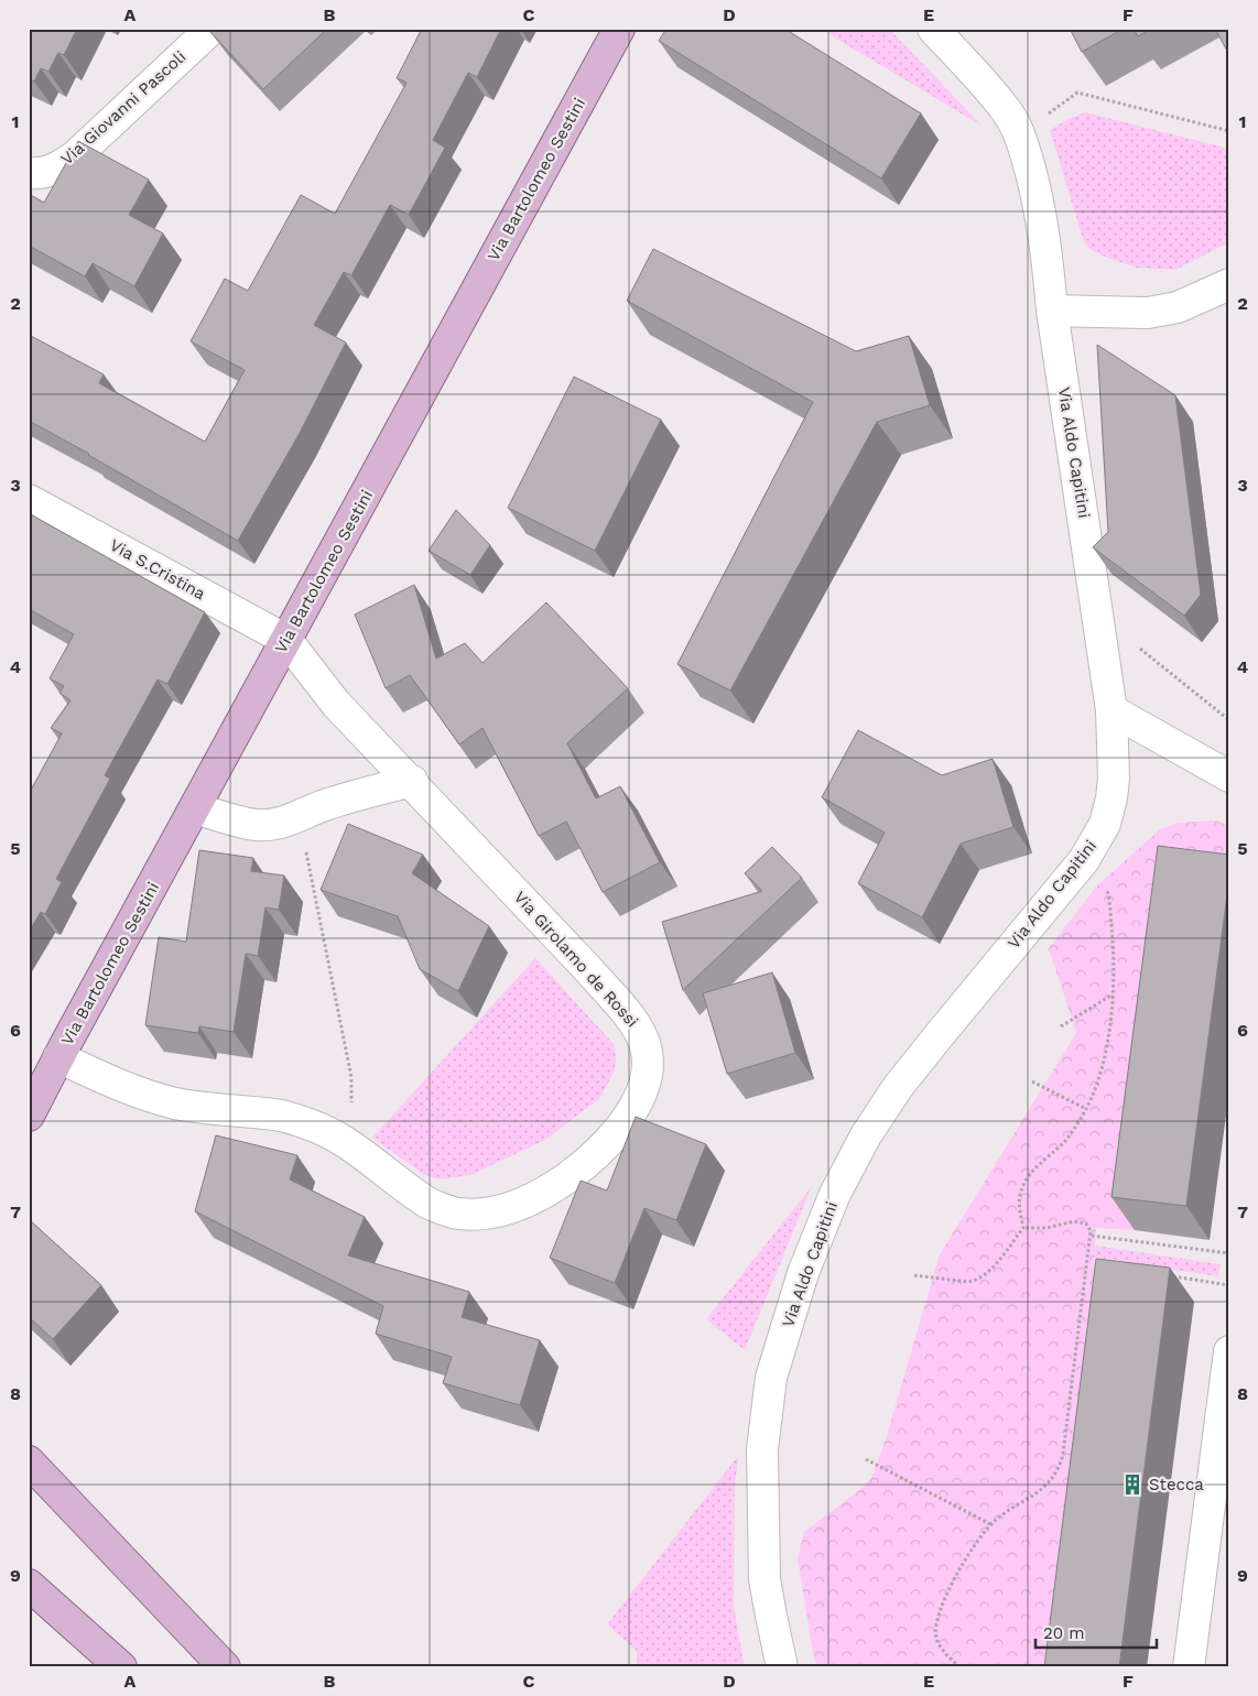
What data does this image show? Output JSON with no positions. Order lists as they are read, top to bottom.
{
  "streets": {
    "main road": ["Via Bartolomeo Sestini"],
    "street": [
      "Via Giovanni Pascoli",
      "Via Aldo Capitini",
      "Via S.Cristina",
      "Via Girolamo de Rossi"
    ]
  },
  "crossings": [
    ["Via Bartolomeo Sestini", "Via S.Cristina"],
    ["Via Bartolomeo Sestini", "Via Girolamo de Rossi"],
    ["Via S.Cristina", "Via Girolamo de Rossi"]
  ],
  "places": {
    "building": ["Stecca"]
  },
  "scale_bar": "20 m",
  "grid": {
    "columns": [
      "A",
      "B",
      "C",
      "D",
      "E",
      "F"
    ],
    "rows": [
      "1",
      "2",
      "3",
      "4",
      "5",
      "6",
      "7",
      "8",
      "9"
    ]
  }
}
